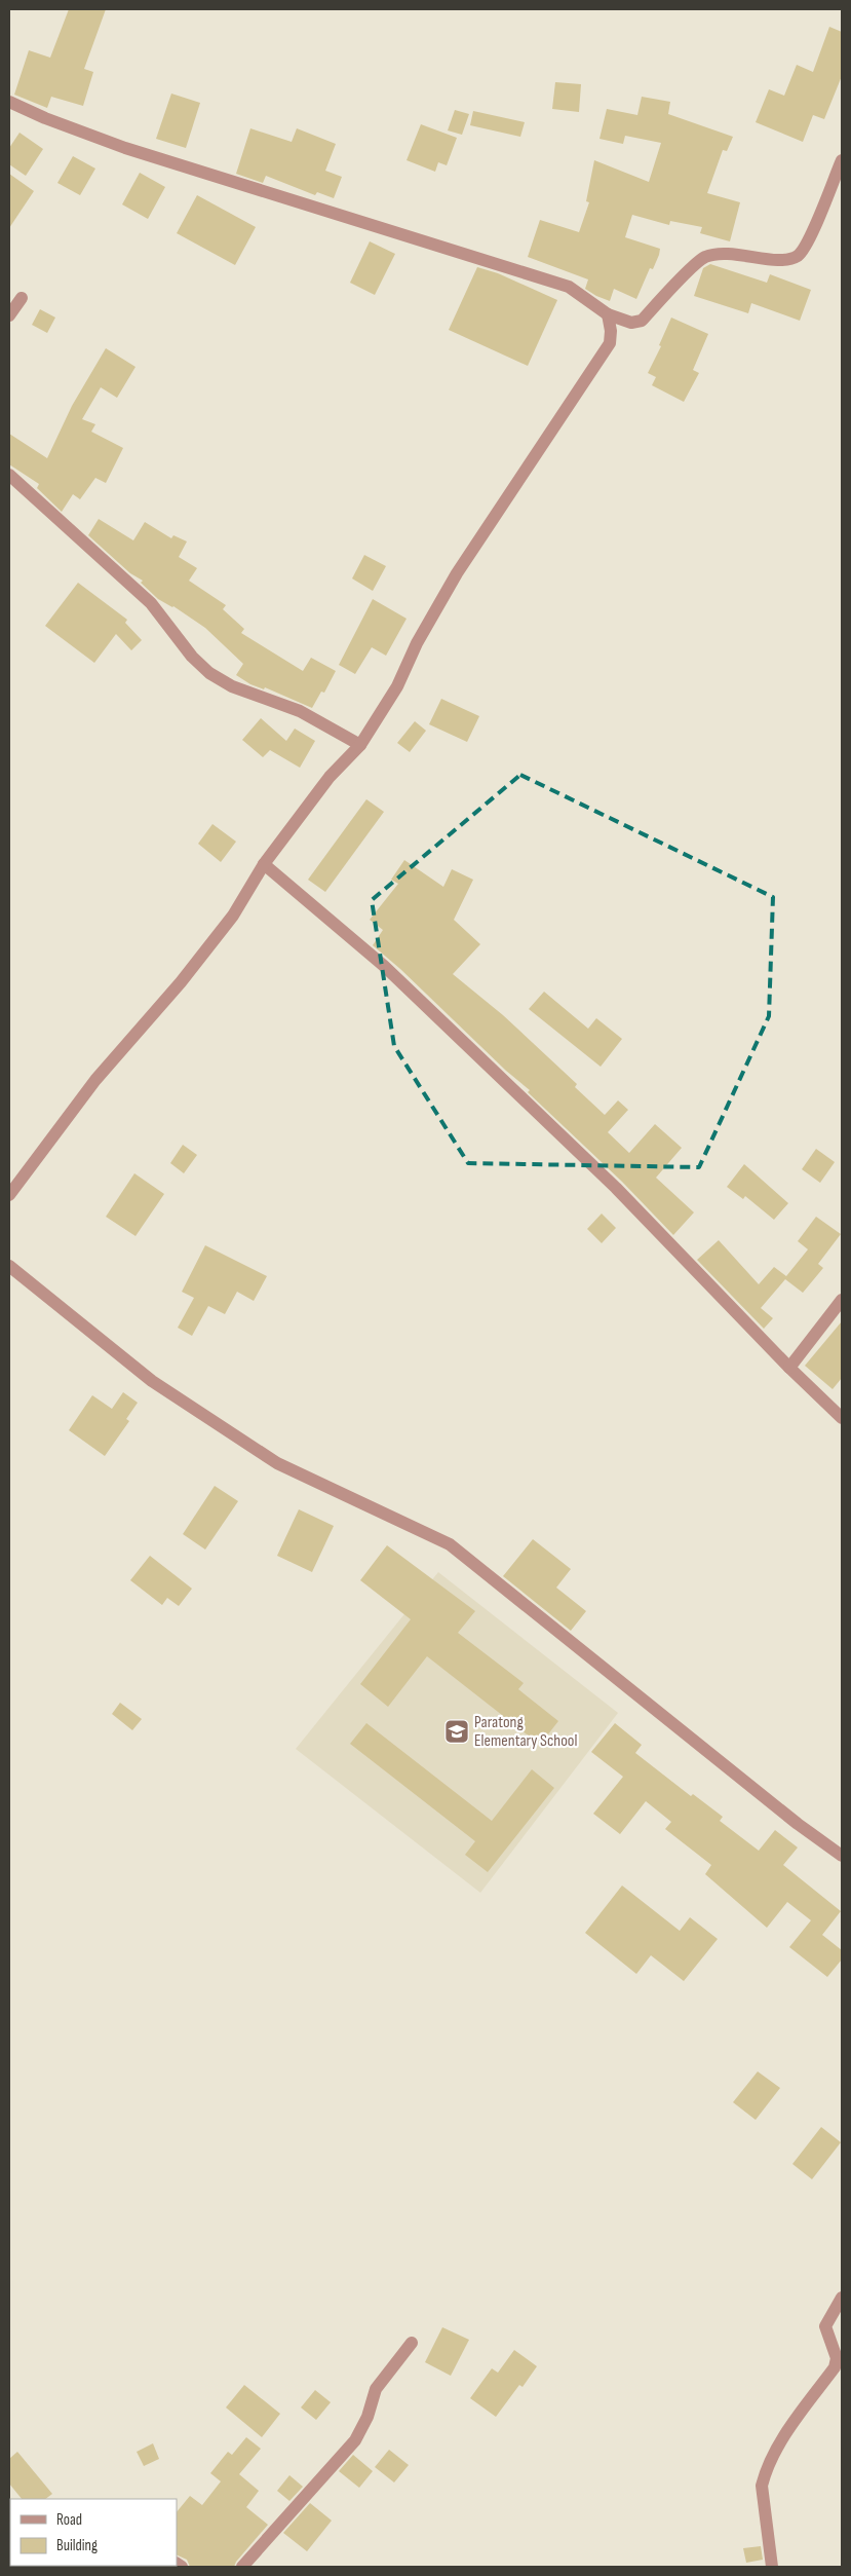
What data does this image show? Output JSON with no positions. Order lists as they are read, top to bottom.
{
  "places": {
    "school or university": ["Paratong Elementary School"]
  },
  "legend": ["Road", "Building"]
}
